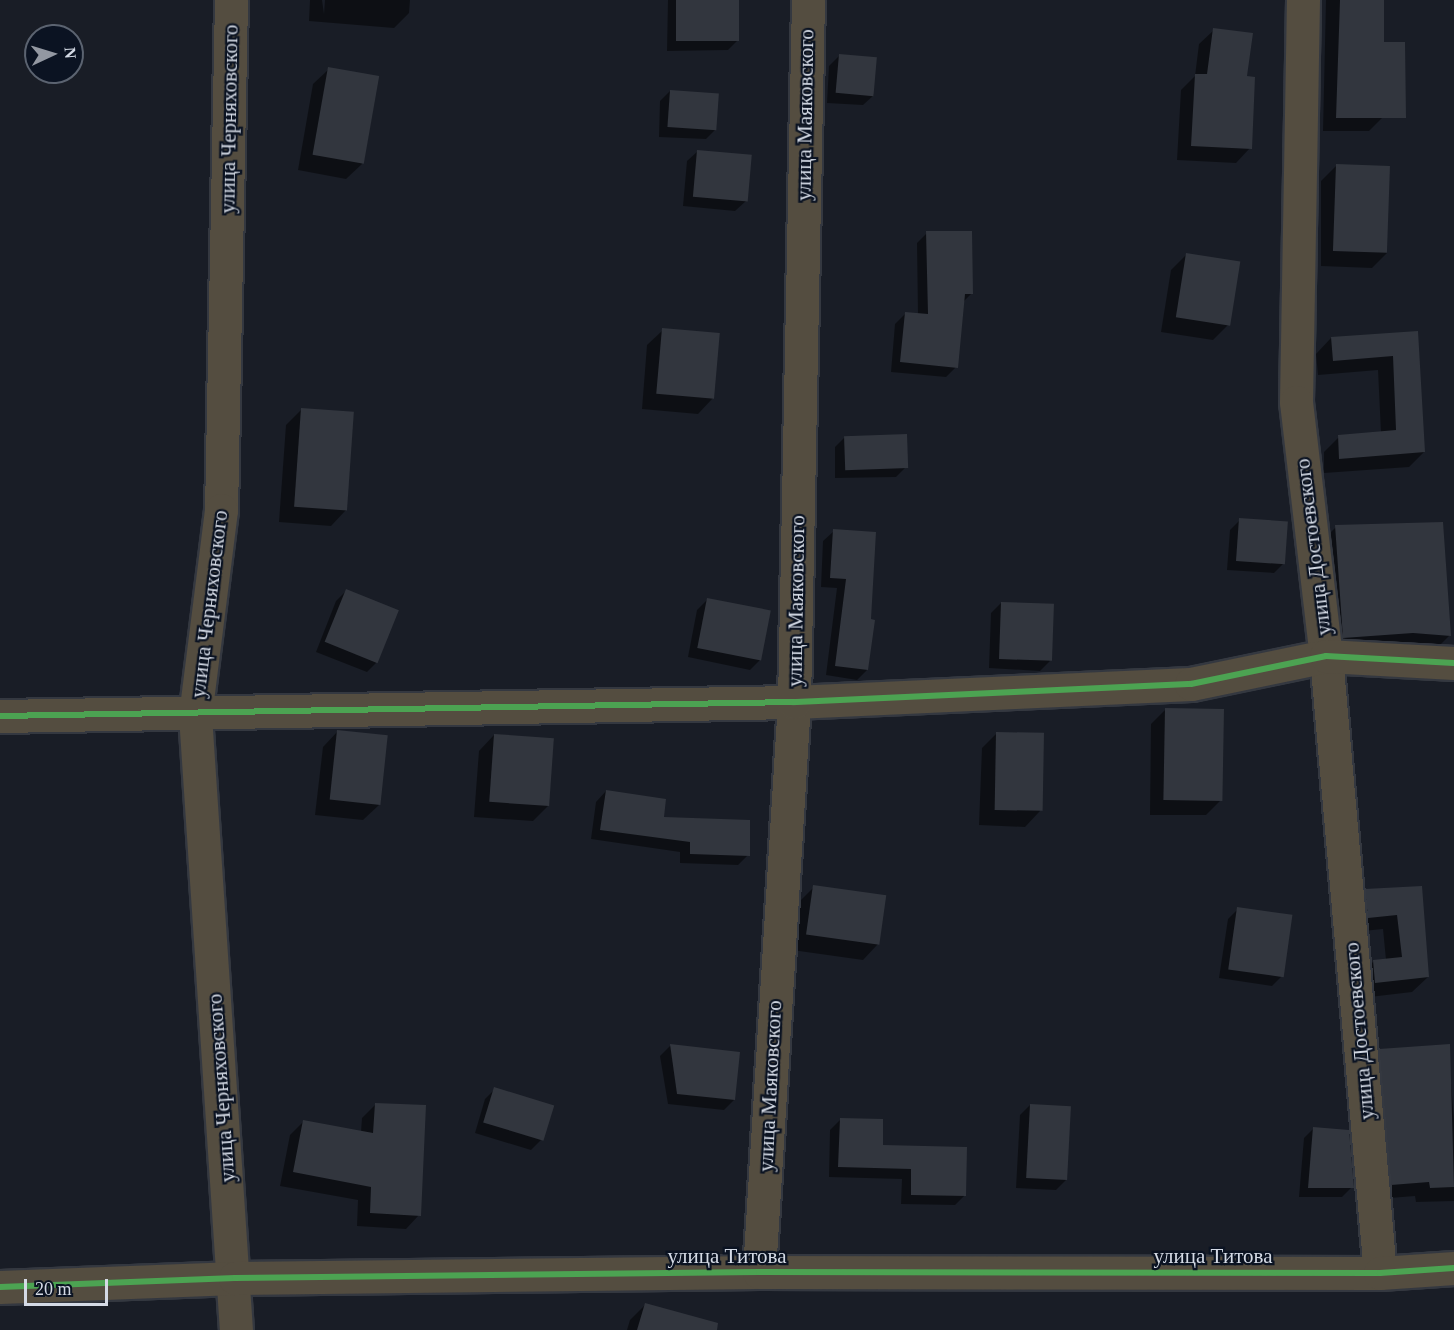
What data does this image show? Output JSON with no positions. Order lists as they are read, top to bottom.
{
  "streets": {
    "street": [
      "улица Маяковского",
      "улица Черняховского",
      "улица Достоевского",
      "улица Титова"
    ]
  },
  "crossings": [
    ["улица Маяковского", "улица Титова"],
    ["улица Черняховского", "улица Титова"],
    ["улица Достоевского", "улица Титова"]
  ],
  "scale_bar": "20 m",
  "north": "right"
}
